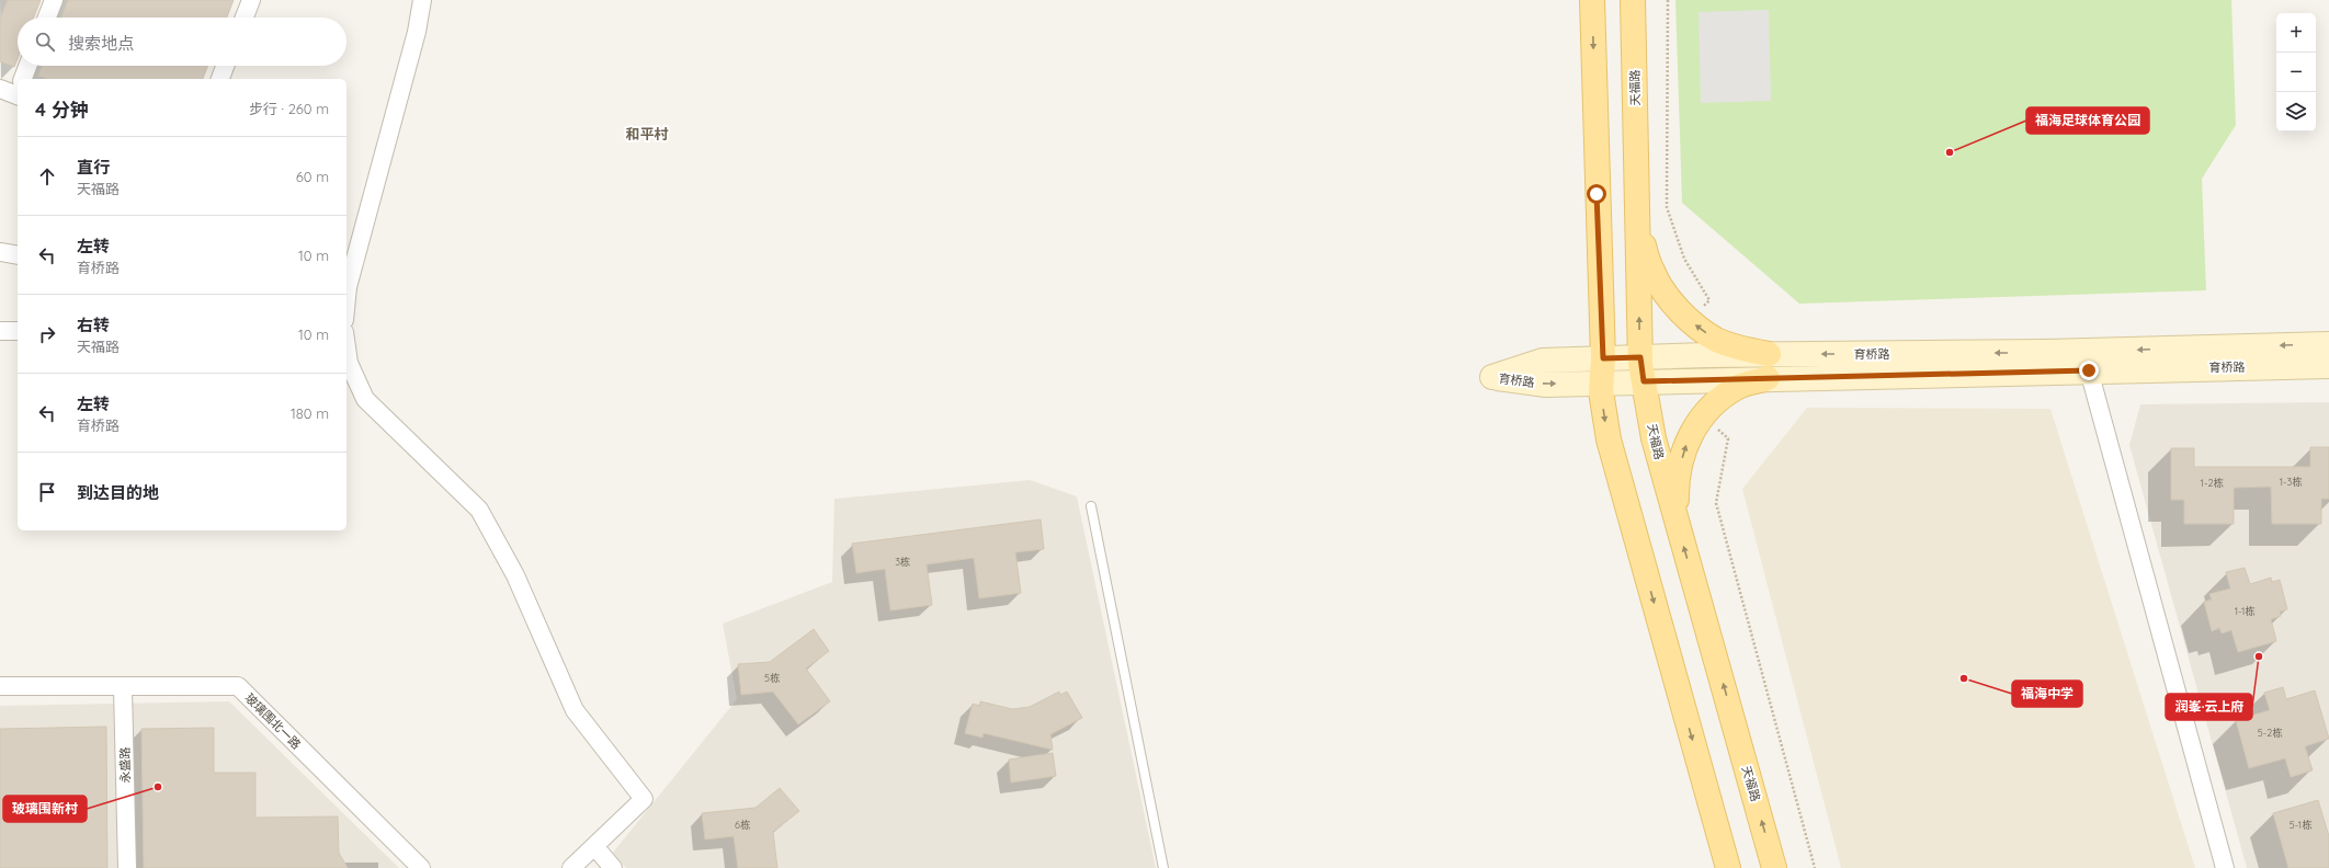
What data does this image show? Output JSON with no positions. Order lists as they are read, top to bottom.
{
  "streets": {
    "main road": ["天福路"],
    "street": ["育桥路", "玻璃围北一路", "永盛路"]
  },
  "crossings": [
    ["天福路", "育桥路"],
    ["玻璃围北一路", "永盛路"]
  ],
  "districts": ["和平村"],
  "places": [
    "福海足球体育公园",
    "润峯·云上府",
    "福海中学",
    "玻璃围新村"
  ],
  "house_numbers": [
    "1-3栋",
    "1-2栋",
    "3栋",
    "1-1栋",
    "5栋",
    "5-2栋",
    "6栋",
    "5-1栋"
  ],
  "page": {
    "map_buttons": ["+", "−"],
    "search": "搜索地点",
    "heading": ["4 分钟", "步行 · 260 m"],
    "list": [
      ["直行", "天福路", "60 m"],
      ["左转", "育桥路", "10 m"],
      ["右转", "天福路", "10 m"],
      ["左转", "育桥路", "180 m"],
      "到达目的地"
    ]
  }
}
